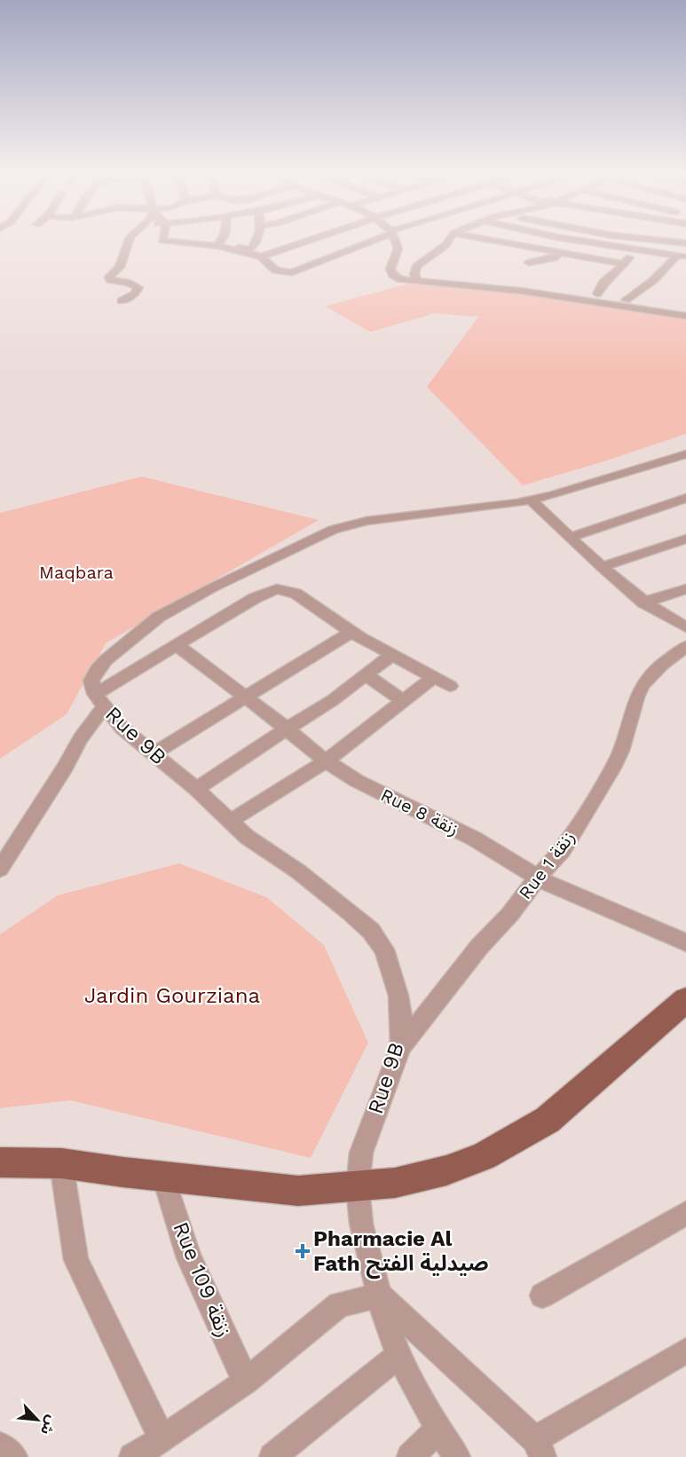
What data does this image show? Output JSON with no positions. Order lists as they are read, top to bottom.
{
  "streets": {
    "street": [
      "Rue 9B",
      "Rue 8 زنقة",
      "Rue 1 زنقة",
      "Rue 109 زنقة"
    ]
  },
  "crossings": [
    ["Rue 9B", "Rue 1 زنقة"],
    ["Rue 8 زنقة", "Rue 1 زنقة"]
  ],
  "parks": ["Maqbara", "Jardin Gourziana"],
  "places": {
    "health": ["Pharmacie Al Fath صيدلية الفتح"]
  },
  "north": "bottom right"
}
